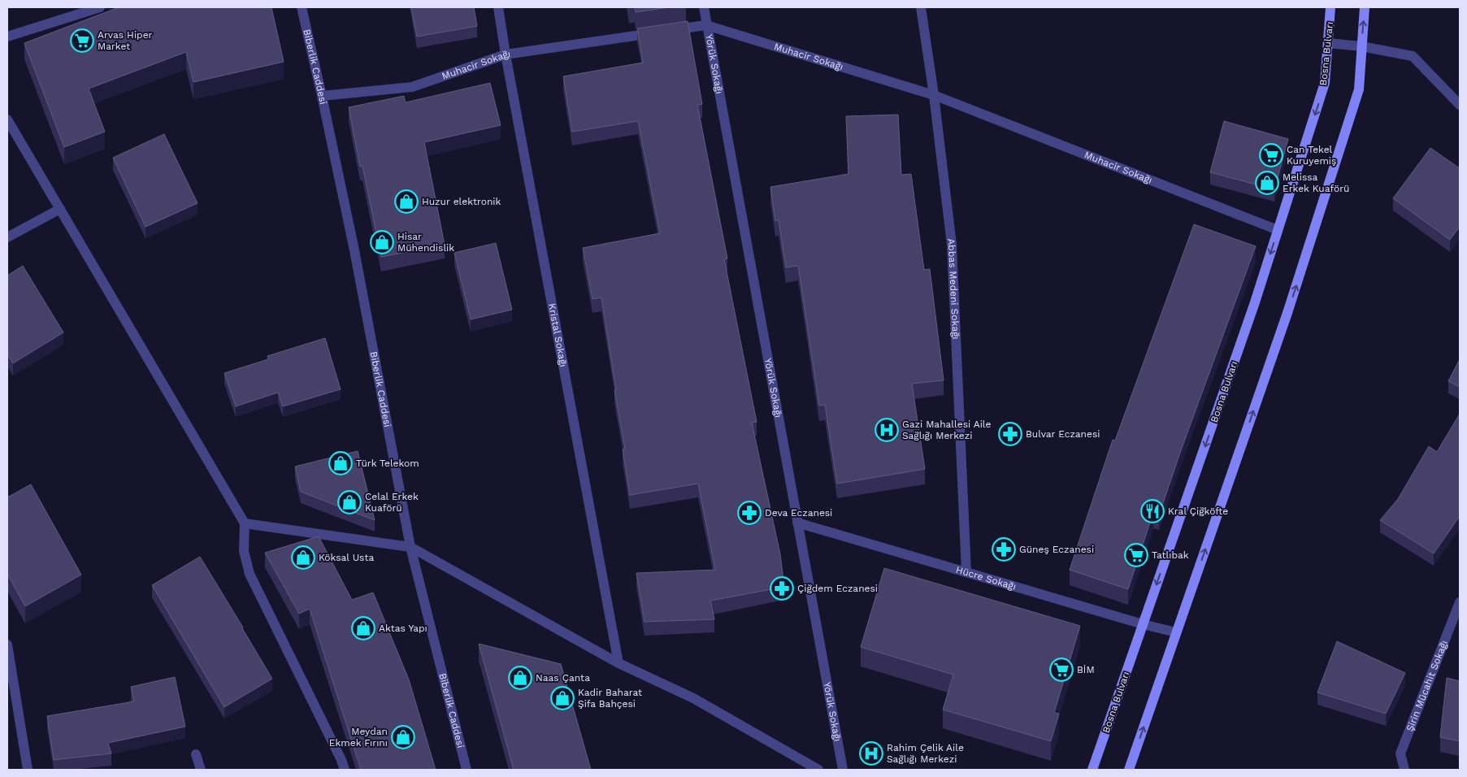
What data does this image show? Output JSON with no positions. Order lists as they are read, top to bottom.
{
  "streets": {
    "main road": ["Bosna Bulvarı"],
    "street": [
      "Muhacir Sokağı",
      "Yörük Sokağı",
      "Biberlik Caddesi",
      "Abbas Medeni Sokağı",
      "Kristal Sokağı",
      "Hücre Sokağı",
      "Şirin Mücahit Sokağı"
    ]
  },
  "crossings": [
    ["Bosna Bulvarı", "Muhacir Sokağı"],
    ["Bosna Bulvarı", "Hücre Sokağı"],
    ["Muhacir Sokağı", "Yörük Sokağı"],
    ["Muhacir Sokağı", "Biberlik Caddesi"],
    ["Muhacir Sokağı", "Abbas Medeni Sokağı"],
    ["Muhacir Sokağı", "Kristal Sokağı"],
    ["Yörük Sokağı", "Hücre Sokağı"],
    ["Abbas Medeni Sokağı", "Hücre Sokağı"]
  ],
  "places": {
    "supermarket": [
      "Arvas Hiper Market",
      "Can Tekel Kuruyemiş",
      "Tatlıbak",
      "BİM"
    ],
    "shop": [
      "Melissa Erkek Kuaförü",
      "Huzur elektronik",
      "Hisar Mühendislik",
      "Türk Telekom",
      "Celal Erkek Kuaförü",
      "Köksal Usta",
      "Aktas Yapı",
      "Naas Çanta",
      "Kadir Baharat Şifa Bahçesi",
      "Meydan Ekmek Fırını"
    ],
    "hospital": ["Gazi Mahallesi Aile Sağlığı Merkezi", "Rahim Çelik Aile Sağlığı Merkezi"],
    "pharmacy": [
      "Bulvar Eczanesi",
      "Deva Eczanesi",
      "Güneş Eczanesi",
      "Çiğdem Eczanesi"
    ],
    "restaurant": ["Kral Çiğköfte"]
  }
}
